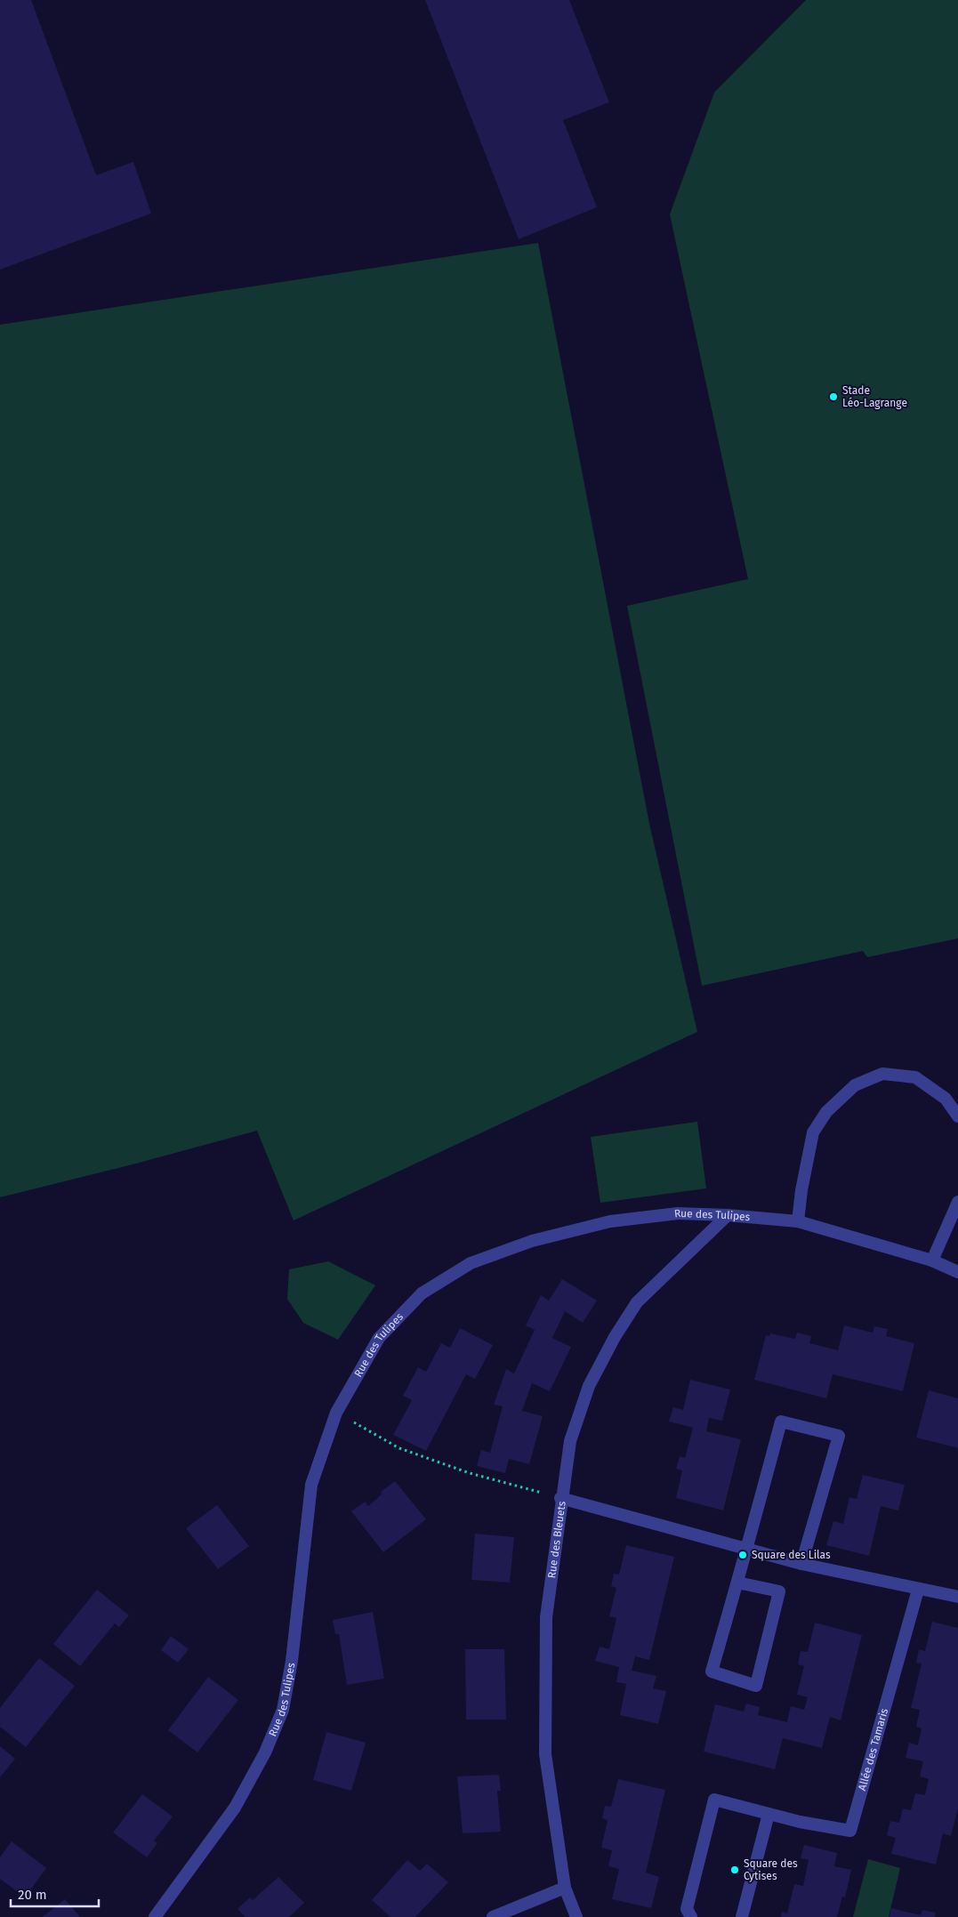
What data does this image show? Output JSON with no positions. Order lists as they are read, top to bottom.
{
  "streets": {
    "street": ["Rue des Tulipes", "Rue des Bleuets", "Allée des Tamaris"]
  },
  "crossings": [
    ["Rue des Tulipes", "Rue des Bleuets"]
  ],
  "places": ["Stade Léo-Lagrange", "Square des Lilas", "Square des Cytises"],
  "scale_bar": "20 m"
}
